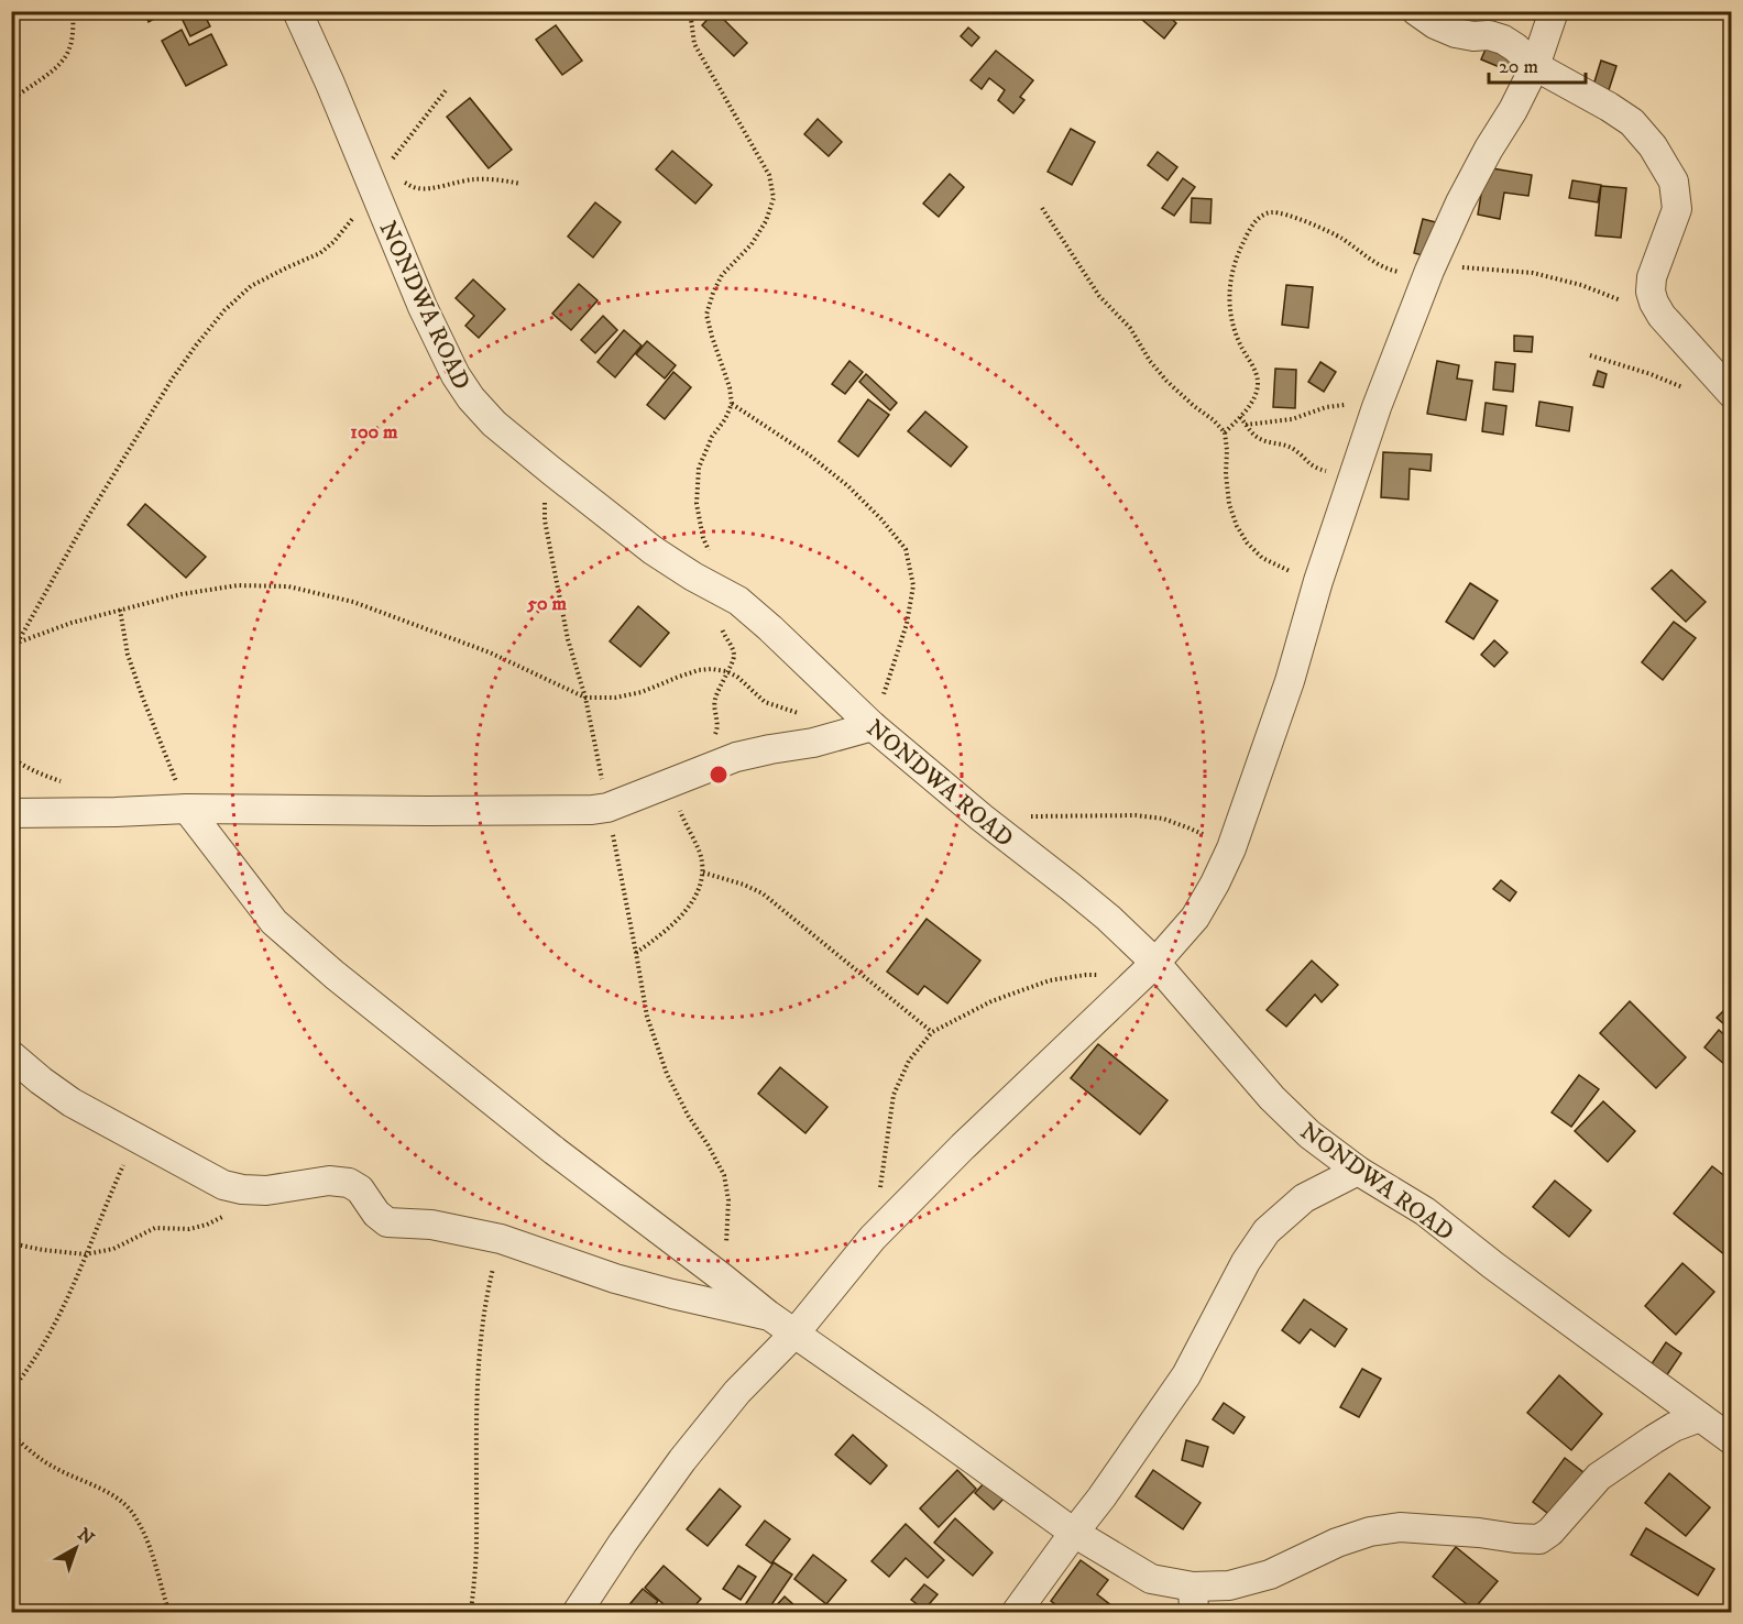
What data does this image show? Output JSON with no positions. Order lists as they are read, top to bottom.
{
  "streets": {
    "street": ["NONDWA ROAD"]
  },
  "scale_bar": "20 m",
  "north": "top right",
  "rings": ["100 m", "50 m"]
}
